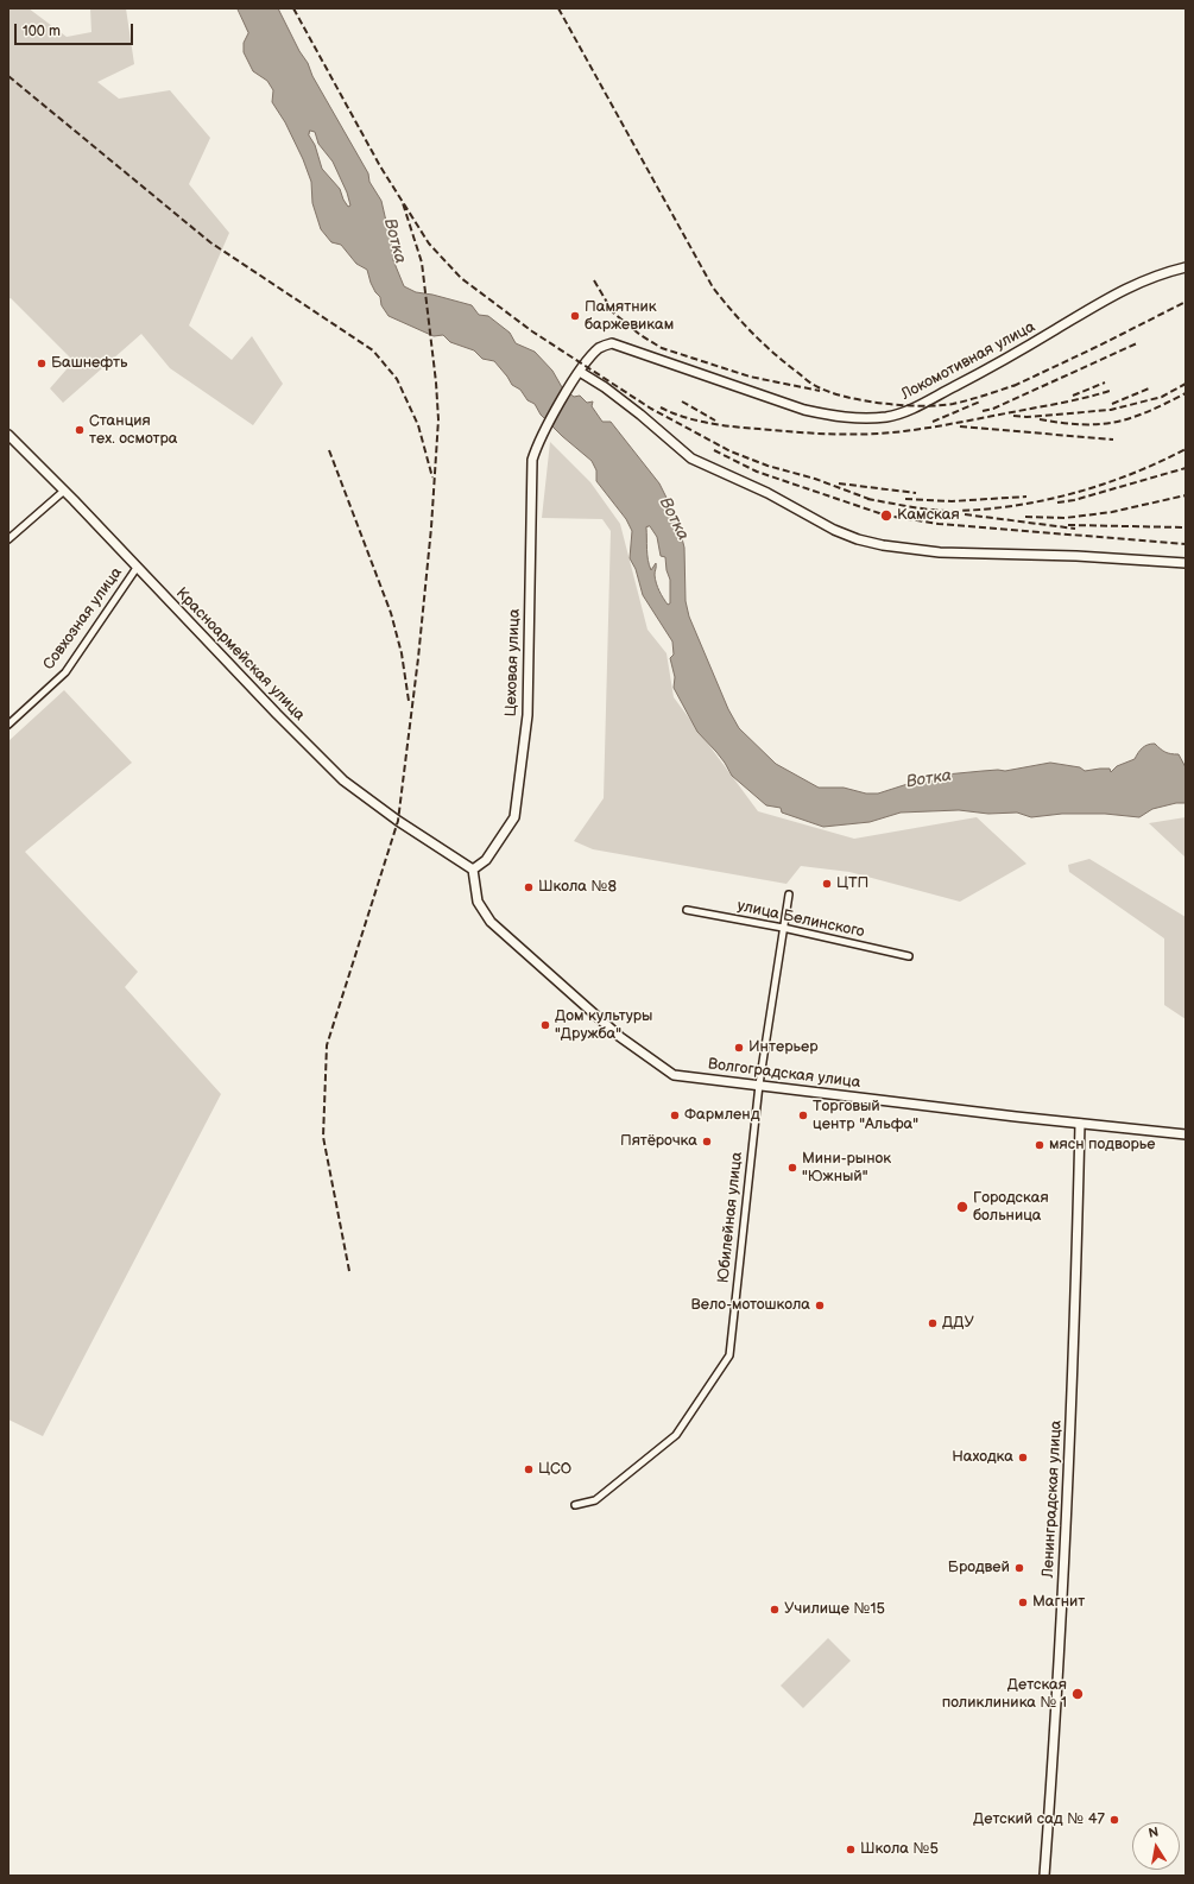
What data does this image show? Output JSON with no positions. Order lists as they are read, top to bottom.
{
  "streets": {
    "main road": [
      "Локомотивная улица",
      "Красноармейская улица",
      "Цеховая улица",
      "Волгоградская улица",
      "Ленинградская улица"
    ],
    "street": ["Совхозная улица", "улица Белинского", "Юбилейная улица"]
  },
  "crossings": [
    ["Локомотивная улица", "Цеховая улица"],
    ["Совхозная улица", "Красноармейская улица"],
    ["Красноармейская улица", "Цеховая улица"],
    ["Красноармейская улица", "Волгоградская улица"],
    ["Цеховая улица", "Волгоградская улица"],
    ["улица Белинского", "Юбилейная улица"],
    ["Волгоградская улица", "Юбилейная улица"],
    ["Волгоградская улица", "Ленинградская улица"]
  ],
  "water": ["Вотка"],
  "places": [
    "Памятник баржевикам",
    "Башнефть",
    "Станция тех. осмотра",
    "Камская",
    "ЦТП",
    "Школа №8",
    "Дом культуры \"Дружба\"",
    "Интерьер",
    "Фармленд",
    "Торговый центр \"Альфа\"",
    "Пятёрочка",
    "мясн подворье",
    "Мини-рынок \"Южный\"",
    "Городская больница",
    "Вело-мотошкола",
    "ДДУ",
    "Находка",
    "ЦСО",
    "Бродвей",
    "Магнит",
    "Училище №15",
    "Детская поликлиника № 1",
    "Детский сад № 47",
    "Школа №5"
  ],
  "scale_bar": "100 m",
  "north": "top"
}
